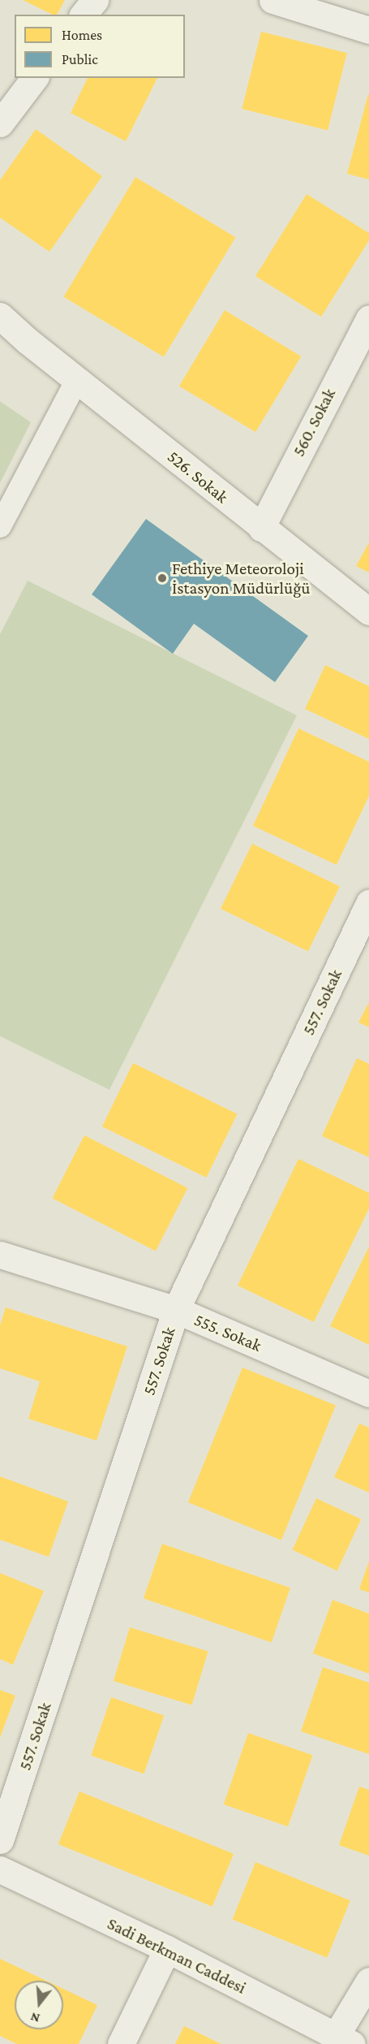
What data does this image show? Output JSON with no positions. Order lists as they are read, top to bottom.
{
  "streets": {
    "street": [
      "560. Sokak",
      "526. Sokak",
      "557. Sokak",
      "555. Sokak",
      "Sadi Berkman Caddesi"
    ]
  },
  "crossings": [
    ["560. Sokak", "526. Sokak"],
    ["557. Sokak", "555. Sokak"]
  ],
  "places": ["Fethiye Meteoroloji İstasyon Müdürlüğü"],
  "legend": ["Homes", "Public"],
  "north": "bottom"
}
